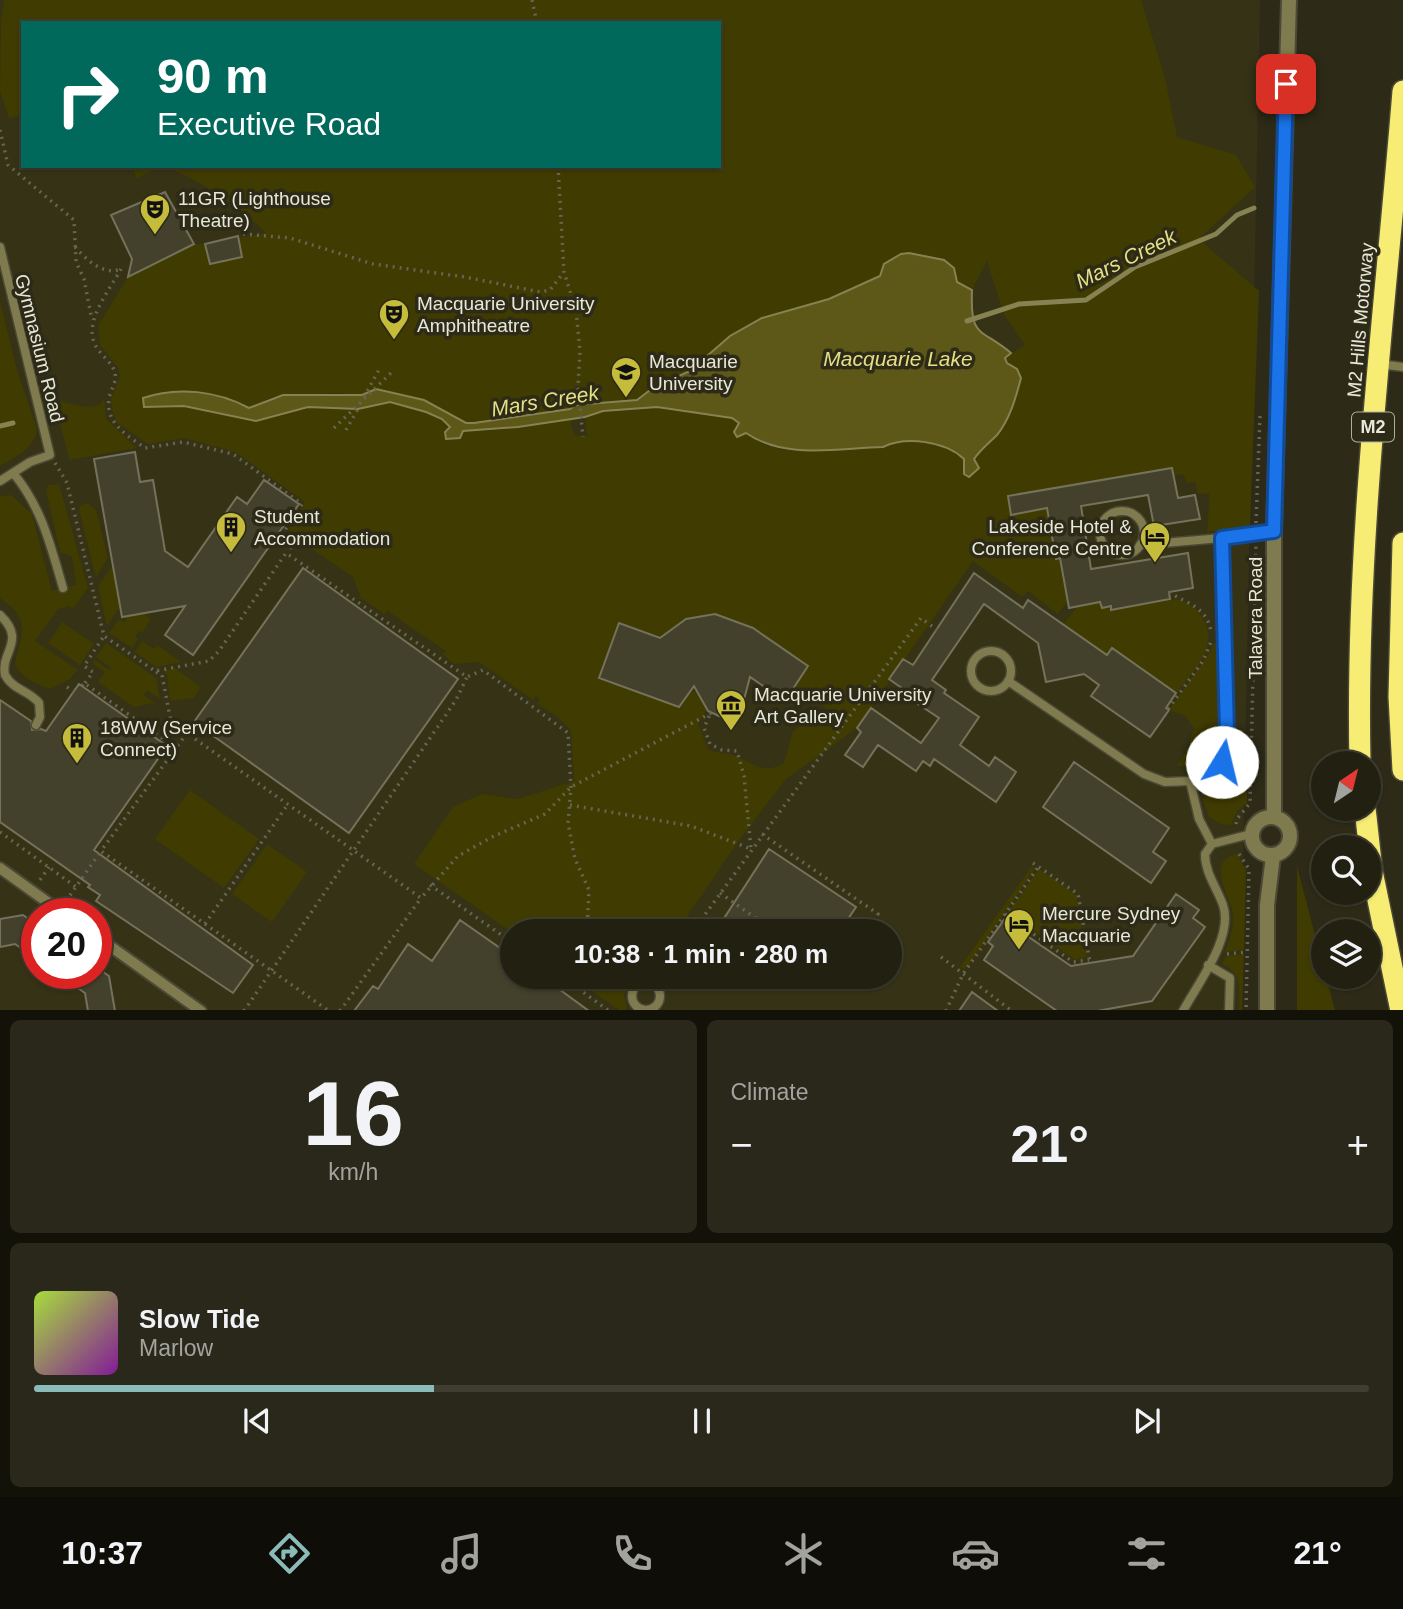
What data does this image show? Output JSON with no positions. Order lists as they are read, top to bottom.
{
  "streets": {
    "highway": ["M2 Hills Motorway", "M2"],
    "street": ["Talavera Road"],
    "lane": ["Gymnasium Road"]
  },
  "water": ["Mars Creek", "Macquarie Lake"],
  "places": {
    "theatre": ["11GR (Lighthouse Theatre)", "Macquarie University Amphitheatre"],
    "school or university": ["Macquarie University"],
    "building": ["Student Accommodation", "18WW (Service Connect)"],
    "hotel": ["Lakeside Hotel & Conference Centre", "Mercure Sydney Macquarie"],
    "museum": ["Macquarie University Art Gallery"]
  },
  "north": "top right",
  "page": {
    "turn": ["90 m", "Executive Road"],
    "limit": "20",
    "trip": "10:38 · 1 min · 280 m",
    "tile": [
      ["16", "km/h"],
      "Climate"
    ],
    "heat": ["−", "21°", "+"],
    "song": ["Slow Tide", "Marlow"],
    "tabs": ["10:37", "21°"]
  }
}
